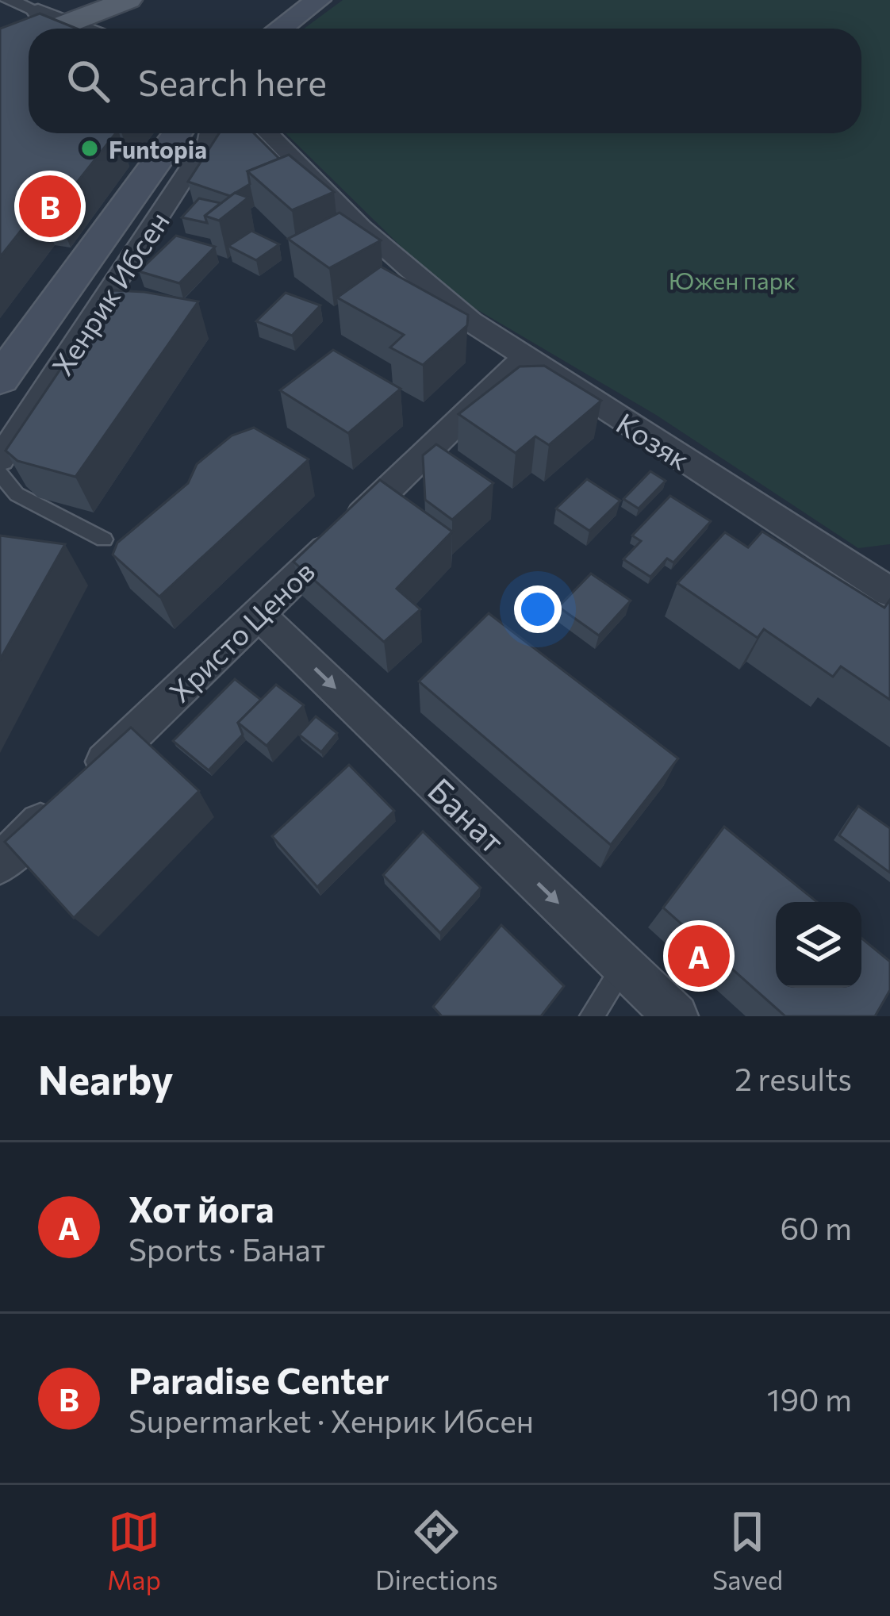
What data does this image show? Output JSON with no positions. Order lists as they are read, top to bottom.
{
  "streets": {
    "main road": ["Хенрик Ибсен"],
    "street": ["Козяк", "Христо Ценов", "Банат"]
  },
  "crossings": [
    ["Козяк", "Христо Ценов"],
    ["Христо Ценов", "Банат"]
  ],
  "one_way": ["Банат"],
  "parks": ["Южен парк"],
  "places": ["Funtopia"],
  "page": {
    "search": "Search here",
    "pins": ["B", "A"],
    "heading": ["Nearby", "2 results"],
    "list": [
      {
        "mark": "A",
        "name": "Хот йога",
        "note": "Sports · Банат",
        "value": "60 m"
      },
      {
        "mark": "B",
        "name": "Paradise Center",
        "note": "Supermarket · Хенрик Ибсен",
        "value": "190 m"
      }
    ],
    "nav": ["Map", "Directions", "Saved"]
  }
}
